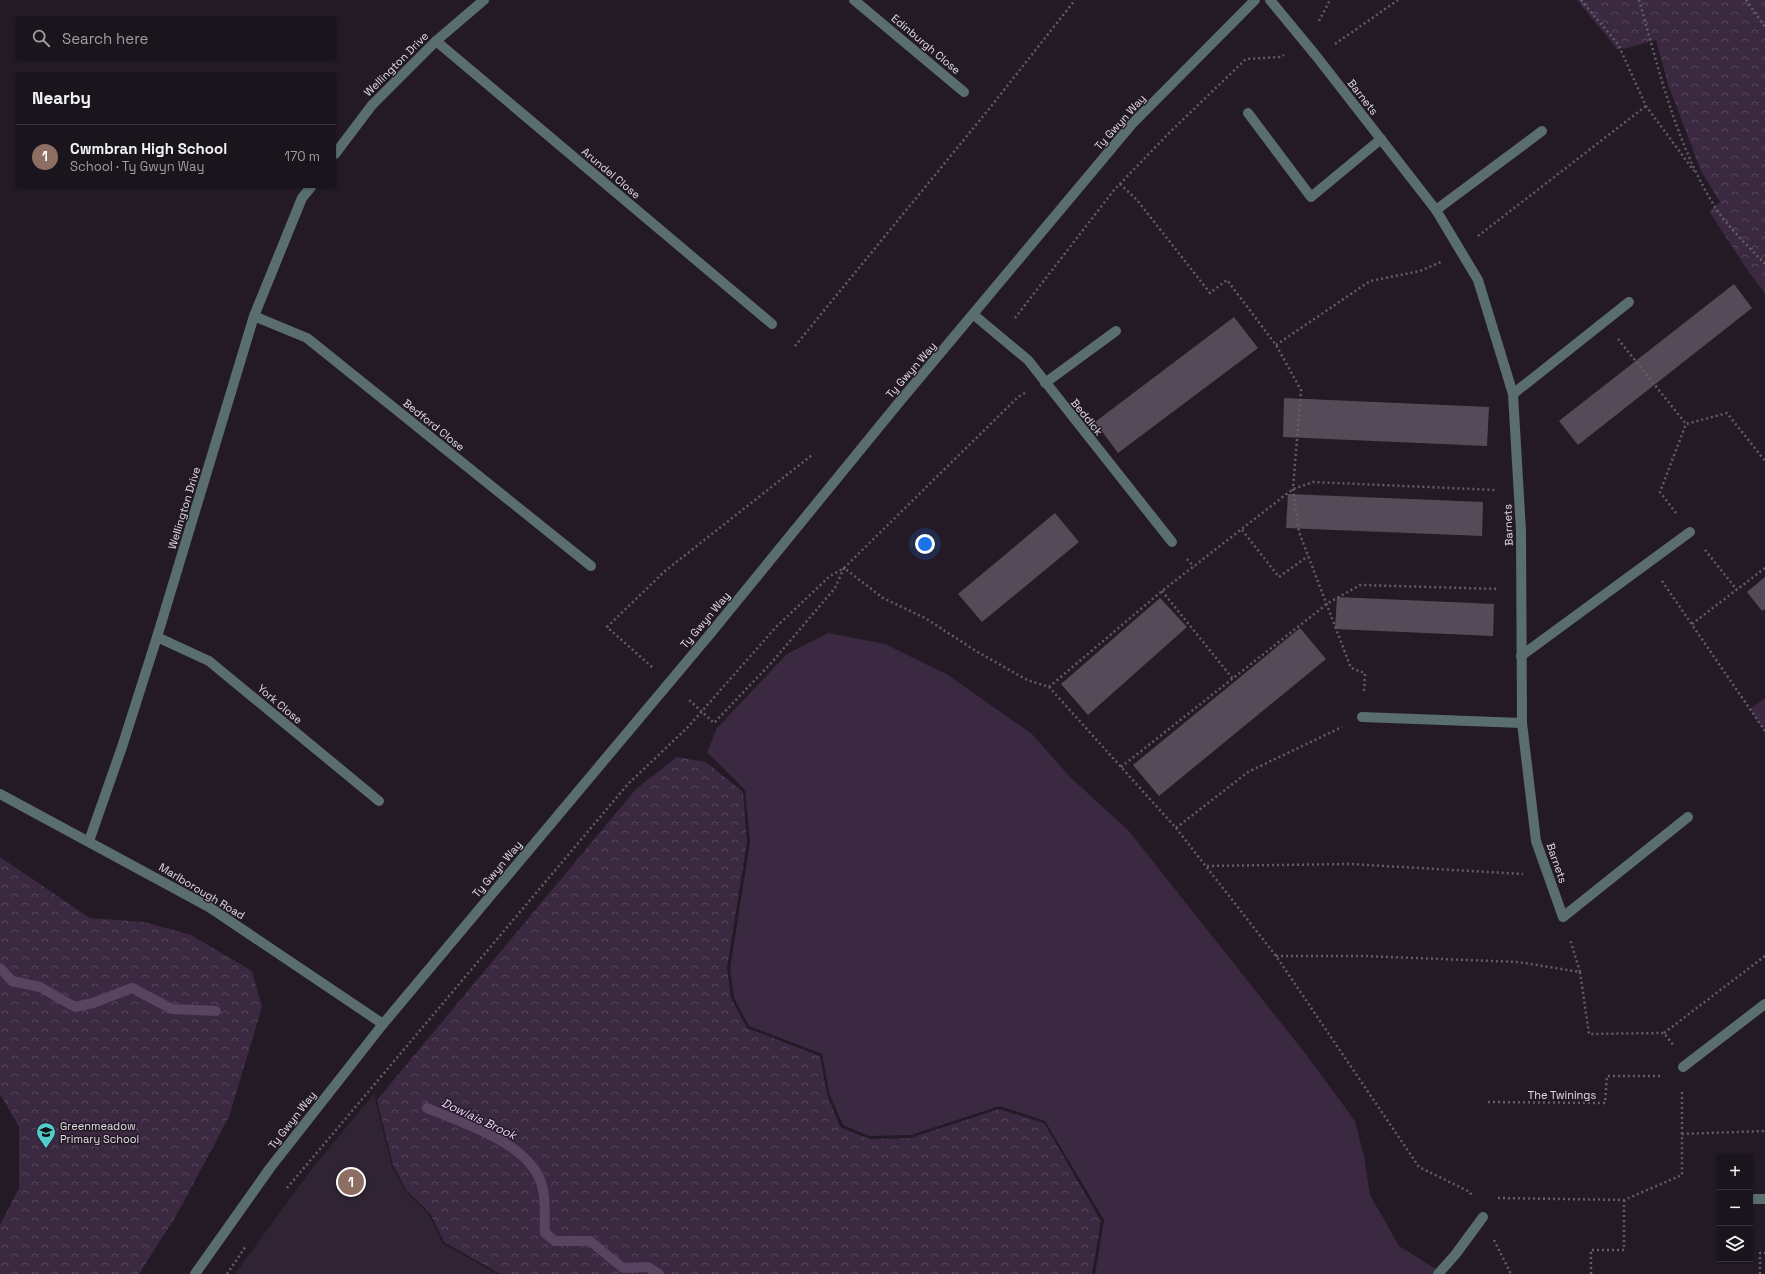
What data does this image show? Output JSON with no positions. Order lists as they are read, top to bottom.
{
  "streets": {
    "street": [
      "Edinburgh Close",
      "Wellington Drive",
      "Barnets",
      "Ty Gwyn Way",
      "Arundel Close",
      "Beddick",
      "Bedford Close",
      "York Close",
      "Marlborough Road"
    ],
    "path": ["The Twinings"]
  },
  "crossings": [
    ["Wellington Drive", "Arundel Close"],
    ["Wellington Drive", "Bedford Close"],
    ["Wellington Drive", "York Close"],
    ["Wellington Drive", "Marlborough Road"],
    ["Ty Gwyn Way", "Beddick"],
    ["Ty Gwyn Way", "Marlborough Road"]
  ],
  "water": ["Dowlais Brook"],
  "places": {
    "school or university": ["Greenmeadow Primary School"]
  },
  "page": {
    "search": "Search here",
    "heading": "Nearby",
    "list": [
      {
        "mark": "1",
        "name": "Cwmbran High School",
        "note": "School · Ty Gwyn Way",
        "value": "170 m"
      }
    ],
    "map_buttons": ["+", "−"],
    "pins": "1"
  }
}
